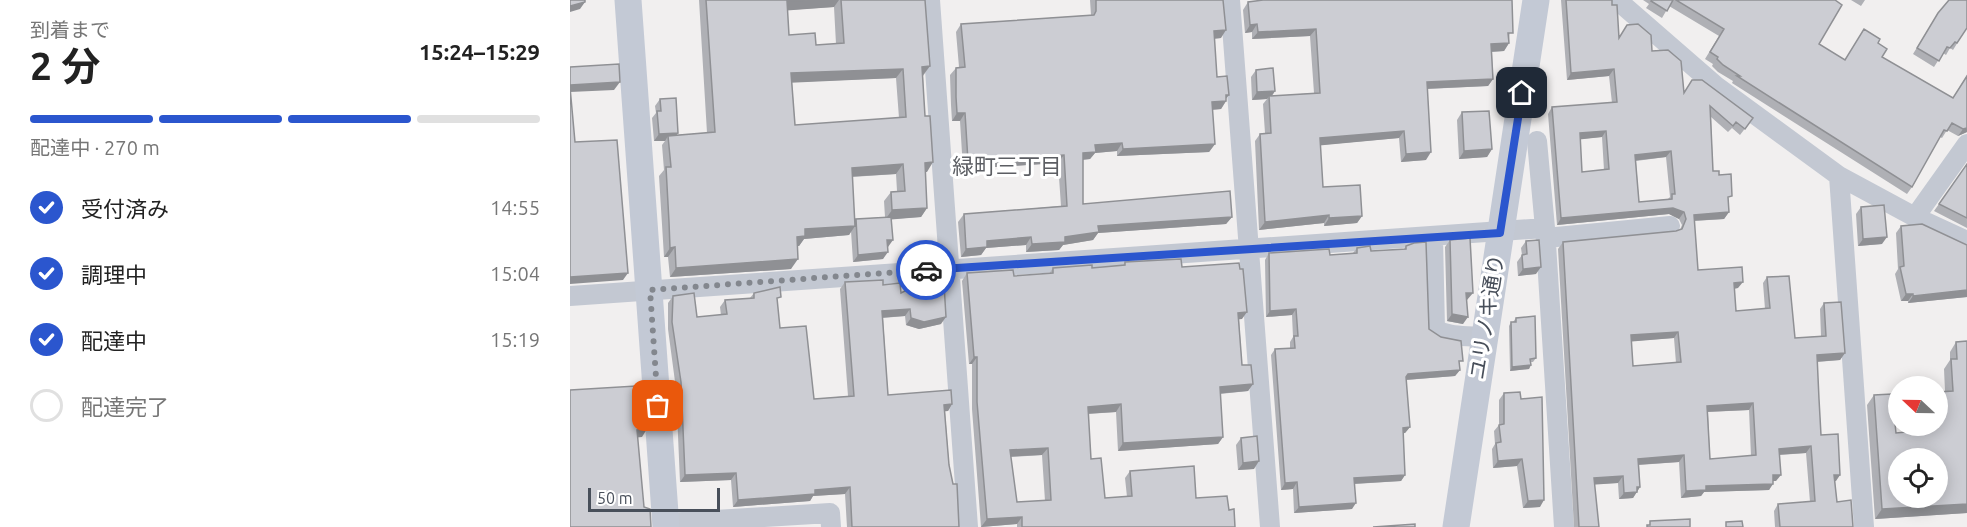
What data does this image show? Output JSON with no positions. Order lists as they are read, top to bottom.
{
  "streets": {
    "street": ["ユリノキ通り"]
  },
  "districts": ["緑町三丁目"],
  "scale_bar": "50 m",
  "north": "left",
  "page": {
    "heading": ["2 分", "到着まで", "15:24–15:29"],
    "bar": "配達中 · 270 m",
    "list": [
      ["受付済み", "14:55"],
      ["調理中", "15:04"],
      ["配達中", "15:19"],
      "配達完了"
    ],
    "scale": "50 m"
  }
}
